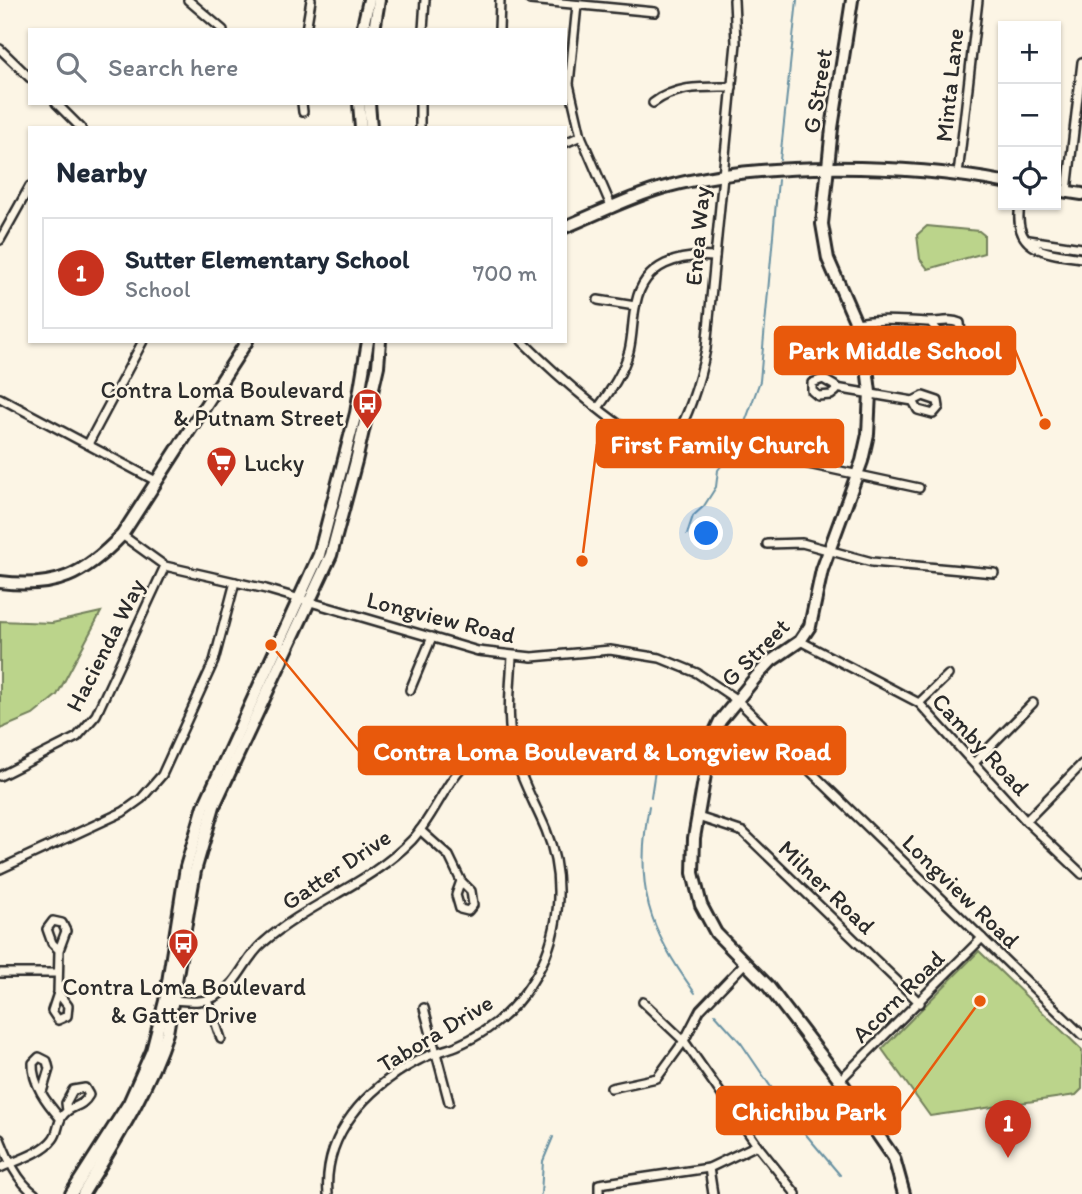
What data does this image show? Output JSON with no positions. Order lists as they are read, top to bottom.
{
  "streets": {
    "street": [
      "Minta Lane",
      "G Street",
      "Enea Way",
      "Longview Road",
      "Hacienda Way",
      "Camby Road",
      "Gatter Drive",
      "Milner Road",
      "Acorn Road",
      "Tabora Drive"
    ]
  },
  "crossings": [
    ["G Street", "Longview Road"],
    ["G Street", "Camby Road"],
    ["G Street", "Milner Road"],
    ["G Street", "Acorn Road"],
    ["Longview Road", "Hacienda Way"],
    ["Longview Road", "Acorn Road"],
    ["Longview Road", "Tabora Drive"],
    ["Gatter Drive", "Tabora Drive"],
    ["Milner Road", "Acorn Road"]
  ],
  "places": {
    "other": [
      "Park Middle School",
      "First Family Church",
      "Contra Loma Boulevard & Longview Road",
      "Chichibu Park"
    ],
    "bus stop": ["Contra Loma Boulevard & Putnam Street", "Contra Loma Boulevard & Gatter Drive"],
    "supermarket": ["Lucky"]
  },
  "page": {
    "map_buttons": ["+", "−"],
    "search": "Search here",
    "heading": "Nearby",
    "list": [
      {
        "mark": "1",
        "name": "Sutter Elementary School",
        "note": "School",
        "value": "700 m"
      }
    ],
    "pins": "1"
  }
}
